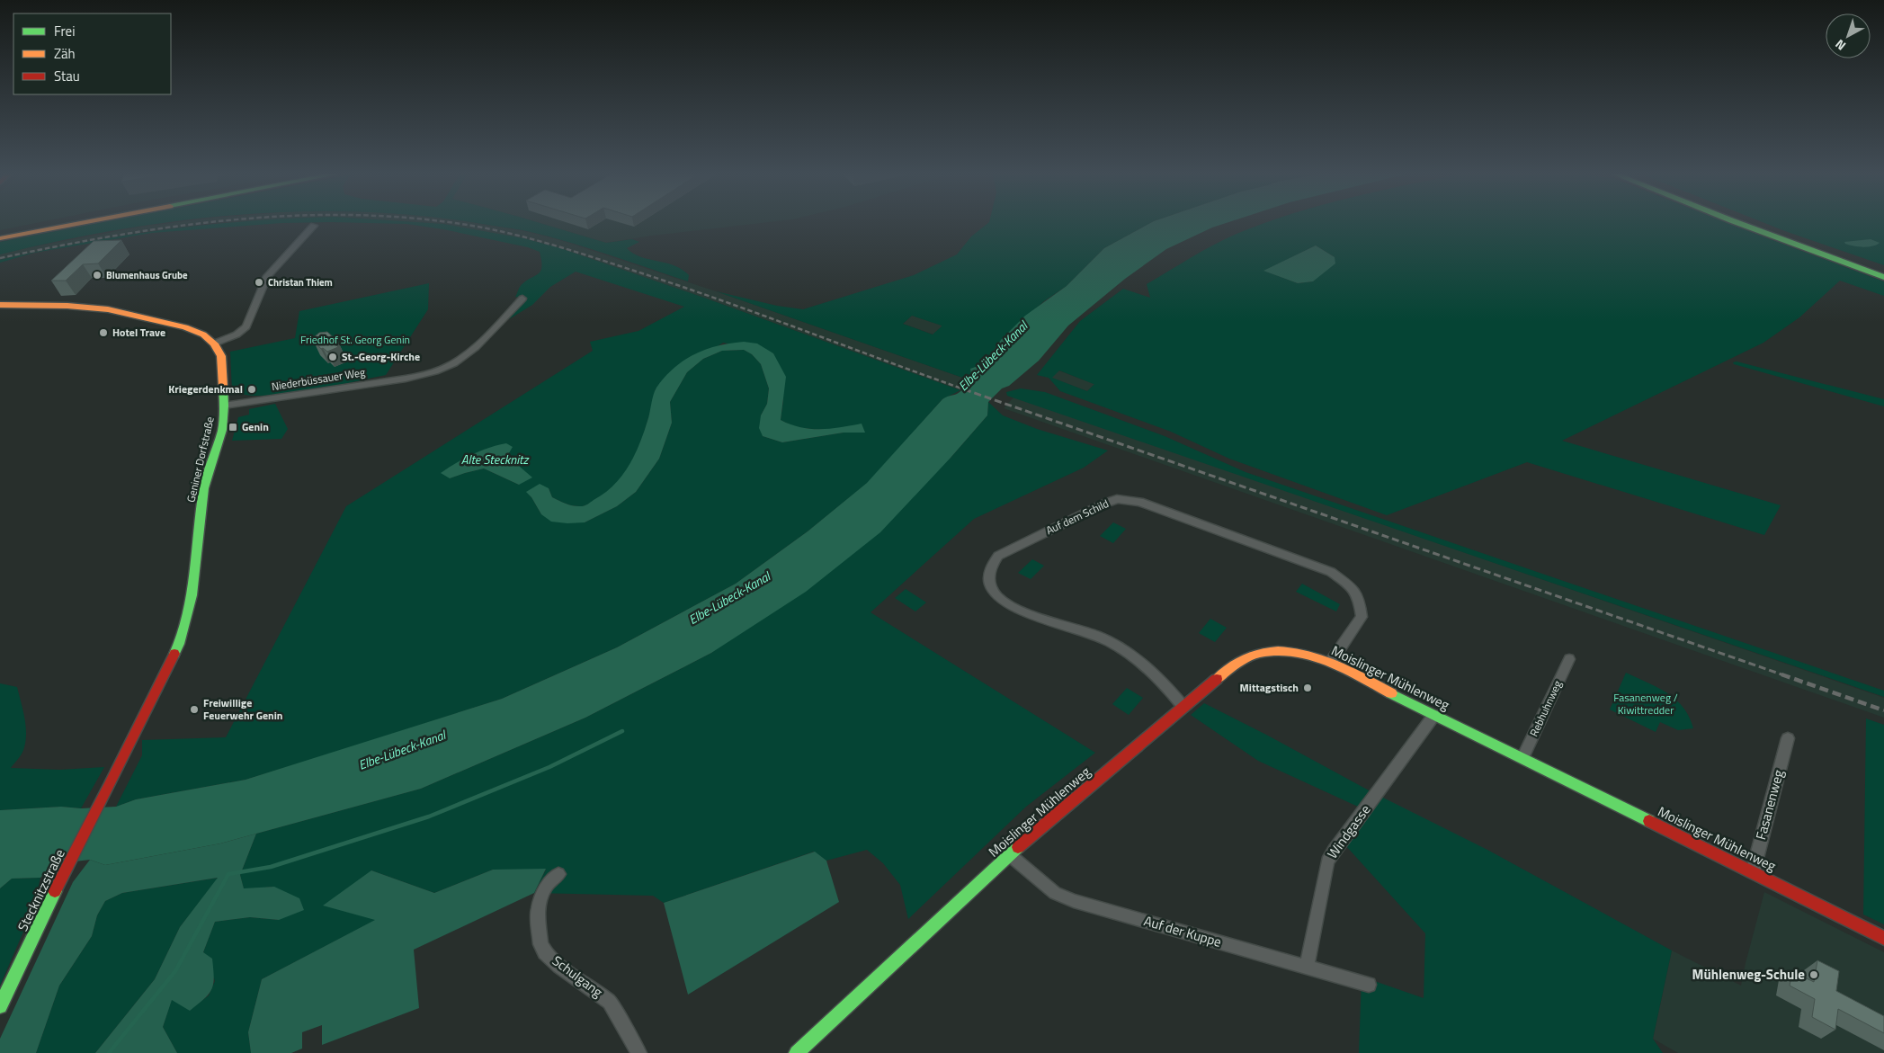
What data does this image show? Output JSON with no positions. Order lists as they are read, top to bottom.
{
  "streets": {
    "main road": ["Geniner Dorfstraße", "Moislinger Mühlenweg", "Stecknitzstraße"],
    "street": [
      "Niederbüssauer Weg",
      "Auf dem Schild",
      "Rebhuhnweg",
      "Fasanenweg",
      "Windgasse",
      "Auf der Kuppe",
      "Schulgang"
    ]
  },
  "crossings": [
    ["Niederbüssauer Weg", "Geniner Dorfstraße"],
    ["Geniner Dorfstraße", "Stecknitzstraße"],
    ["Auf dem Schild", "Moislinger Mühlenweg"],
    ["Moislinger Mühlenweg", "Rebhuhnweg"],
    ["Moislinger Mühlenweg", "Fasanenweg"],
    ["Moislinger Mühlenweg", "Windgasse"],
    ["Moislinger Mühlenweg", "Auf der Kuppe"],
    ["Windgasse", "Auf der Kuppe"]
  ],
  "water": ["Elbe-Lübeck-Kanal", "Alte Stecknitz"],
  "parks": ["Friedhof St. Georg Genin", "Fasanenweg / Kiwittredder"],
  "places": {
    "other": [
      "Blumenhaus Grube",
      "Christan Thiem",
      "Hotel Trave",
      "St.-Georg-Kirche",
      "Kriegerdenkmal",
      "Mittagstisch",
      "Freiwillige Feuerwehr Genin",
      "Mühlenweg-Schule"
    ],
    "transit": ["Genin"]
  },
  "legend": ["Frei", "Zäh", "Stau"],
  "north": "bottom left"
}
